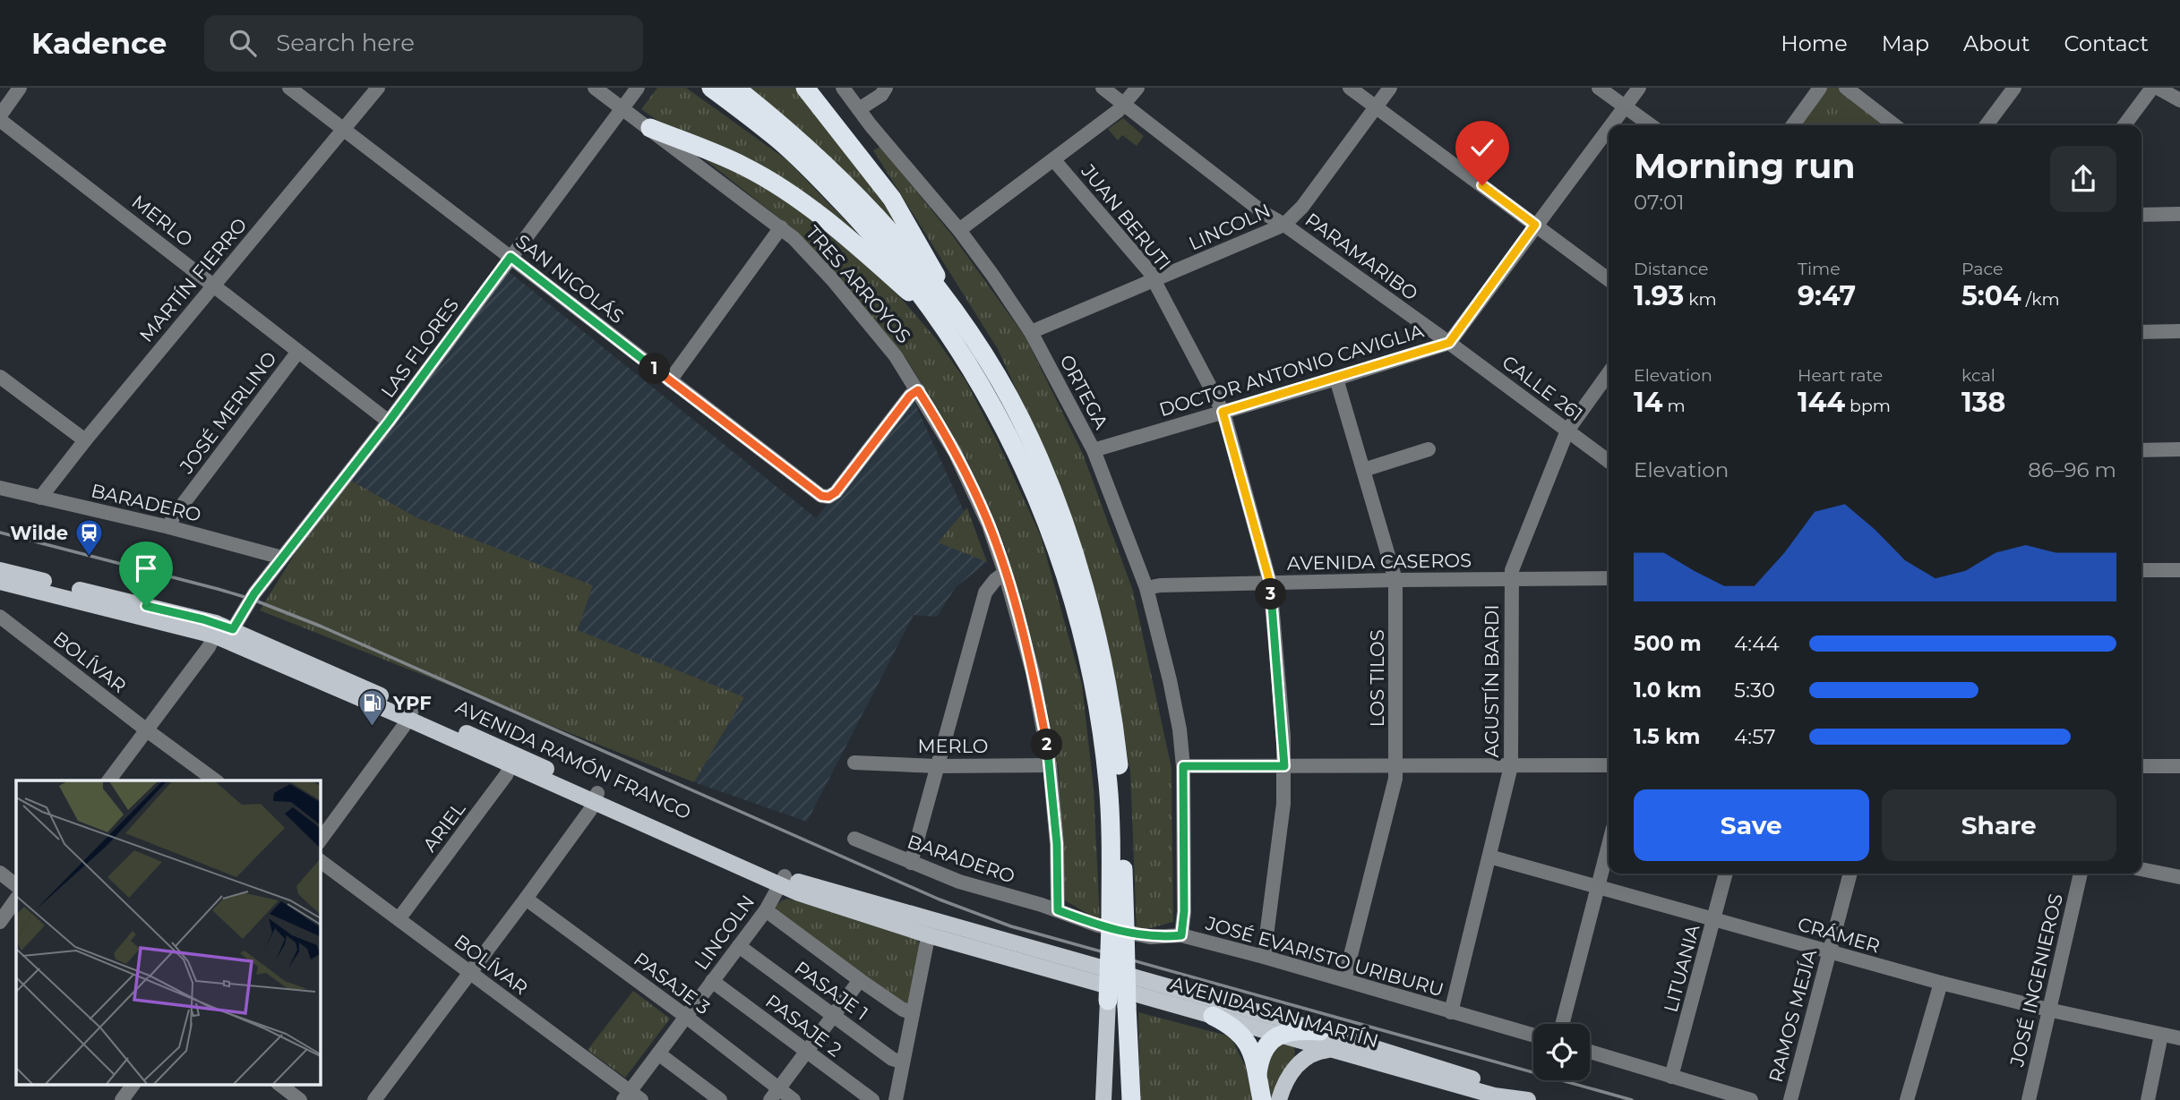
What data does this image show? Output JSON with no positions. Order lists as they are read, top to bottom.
{
  "streets": {
    "main road": ["AVENIDA RAMÓN FRANCO", "AVENIDA SAN MARTÍN"],
    "street": [
      "JUAN BERUTI",
      "MERLO",
      "LINCOLN",
      "PARAMARIBO",
      "SAN NICOLÁS",
      "MARTÍN FIERRO",
      "TRES ARROYOS",
      "LAS FLORES",
      "DOCTOR ANTONIO CAVIGLIA",
      "CALLE 261",
      "ORTEGA",
      "JOSÉ MERLINO",
      "BARADERO",
      "AVENIDA CASEROS",
      "BOLÍVAR",
      "LOS TILOS",
      "AGUSTÍN BARDI",
      "ARIEL",
      "CRÁMER",
      "JOSÉ EVARISTO URIBURU",
      "LITUANIA",
      "JOSÉ INGENIEROS",
      "PASAJE 3",
      "PASAJE 1",
      "RAMOS MEJÍA",
      "PASAJE 2"
    ]
  },
  "crossings": [
    ["JUAN BERUTI", "LINCOLN"],
    ["JUAN BERUTI", "DOCTOR ANTONIO CAVIGLIA"],
    ["JUAN BERUTI", "AVENIDA CASEROS"],
    ["JUAN BERUTI", "JOSÉ EVARISTO URIBURU"],
    ["MERLO", "MARTÍN FIERRO"],
    ["MERLO", "TRES ARROYOS"],
    ["MERLO", "LAS FLORES"],
    ["MERLO", "JOSÉ MERLINO"],
    ["LINCOLN", "PARAMARIBO"],
    ["LINCOLN", "ORTEGA"],
    ["LINCOLN", "BOLÍVAR"],
    ["LINCOLN", "AVENIDA RAMÓN FRANCO"],
    ["LINCOLN", "PASAJE 3"],
    ["LINCOLN", "PASAJE 1"],
    ["LINCOLN", "PASAJE 2"],
    ["PARAMARIBO", "DOCTOR ANTONIO CAVIGLIA"],
    ["PARAMARIBO", "CALLE 261"],
    ["SAN NICOLÁS", "MARTÍN FIERRO"],
    ["SAN NICOLÁS", "TRES ARROYOS"],
    ["SAN NICOLÁS", "LAS FLORES"],
    ["MARTÍN FIERRO", "BARADERO"],
    ["TRES ARROYOS", "LAS FLORES"],
    ["TRES ARROYOS", "BARADERO"],
    ["TRES ARROYOS", "JOSÉ EVARISTO URIBURU"],
    ["LAS FLORES", "BARADERO"],
    ["LAS FLORES", "AVENIDA RAMÓN FRANCO"],
    ["DOCTOR ANTONIO CAVIGLIA", "CALLE 261"],
    ["DOCTOR ANTONIO CAVIGLIA", "ORTEGA"],
    ["DOCTOR ANTONIO CAVIGLIA", "LOS TILOS"],
    ["CALLE 261", "AGUSTÍN BARDI"],
    ["ORTEGA", "AVENIDA CASEROS"],
    ["ORTEGA", "JOSÉ EVARISTO URIBURU"],
    ["JOSÉ MERLINO", "BARADERO"],
    ["BARADERO", "JOSÉ EVARISTO URIBURU"],
    ["AVENIDA CASEROS", "LOS TILOS"],
    ["AVENIDA CASEROS", "AGUSTÍN BARDI"],
    ["BOLÍVAR", "ARIEL"],
    ["LOS TILOS", "JOSÉ EVARISTO URIBURU"],
    ["AGUSTÍN BARDI", "CRÁMER"],
    ["AGUSTÍN BARDI", "JOSÉ EVARISTO URIBURU"],
    ["AVENIDA RAMÓN FRANCO", "ARIEL"],
    ["AVENIDA RAMÓN FRANCO", "AVENIDA SAN MARTÍN"],
    ["CRÁMER", "LITUANIA"],
    ["CRÁMER", "JOSÉ INGENIEROS"],
    ["CRÁMER", "RAMOS MEJÍA"]
  ],
  "places": {
    "station": ["Wilde"],
    "fuel station": ["YPF"]
  },
  "page": {
    "header": "Kadence",
    "search": "Search here",
    "nav": [
      "Home",
      "Map",
      "About",
      "Contact"
    ],
    "heading": ["Morning run", "07:01"],
    "stats": [
      ["Distance", "1.93 km"],
      ["Time", "9:47"],
      ["Pace", "5:04 /km"],
      ["Elevation", "14 m"],
      ["Heart rate", "144 bpm"],
      ["kcal", "138"]
    ],
    "pins": ["1", "3", "2"],
    "chart": ["Elevation", "86–96 m"],
    "list": [
      {
        "name": "500 m",
        "note": "4:44"
      },
      {
        "name": "1.0 km",
        "note": "5:30"
      },
      {
        "name": "1.5 km",
        "note": "4:57"
      }
    ],
    "buttons": ["Save", "Share"]
  }
}
